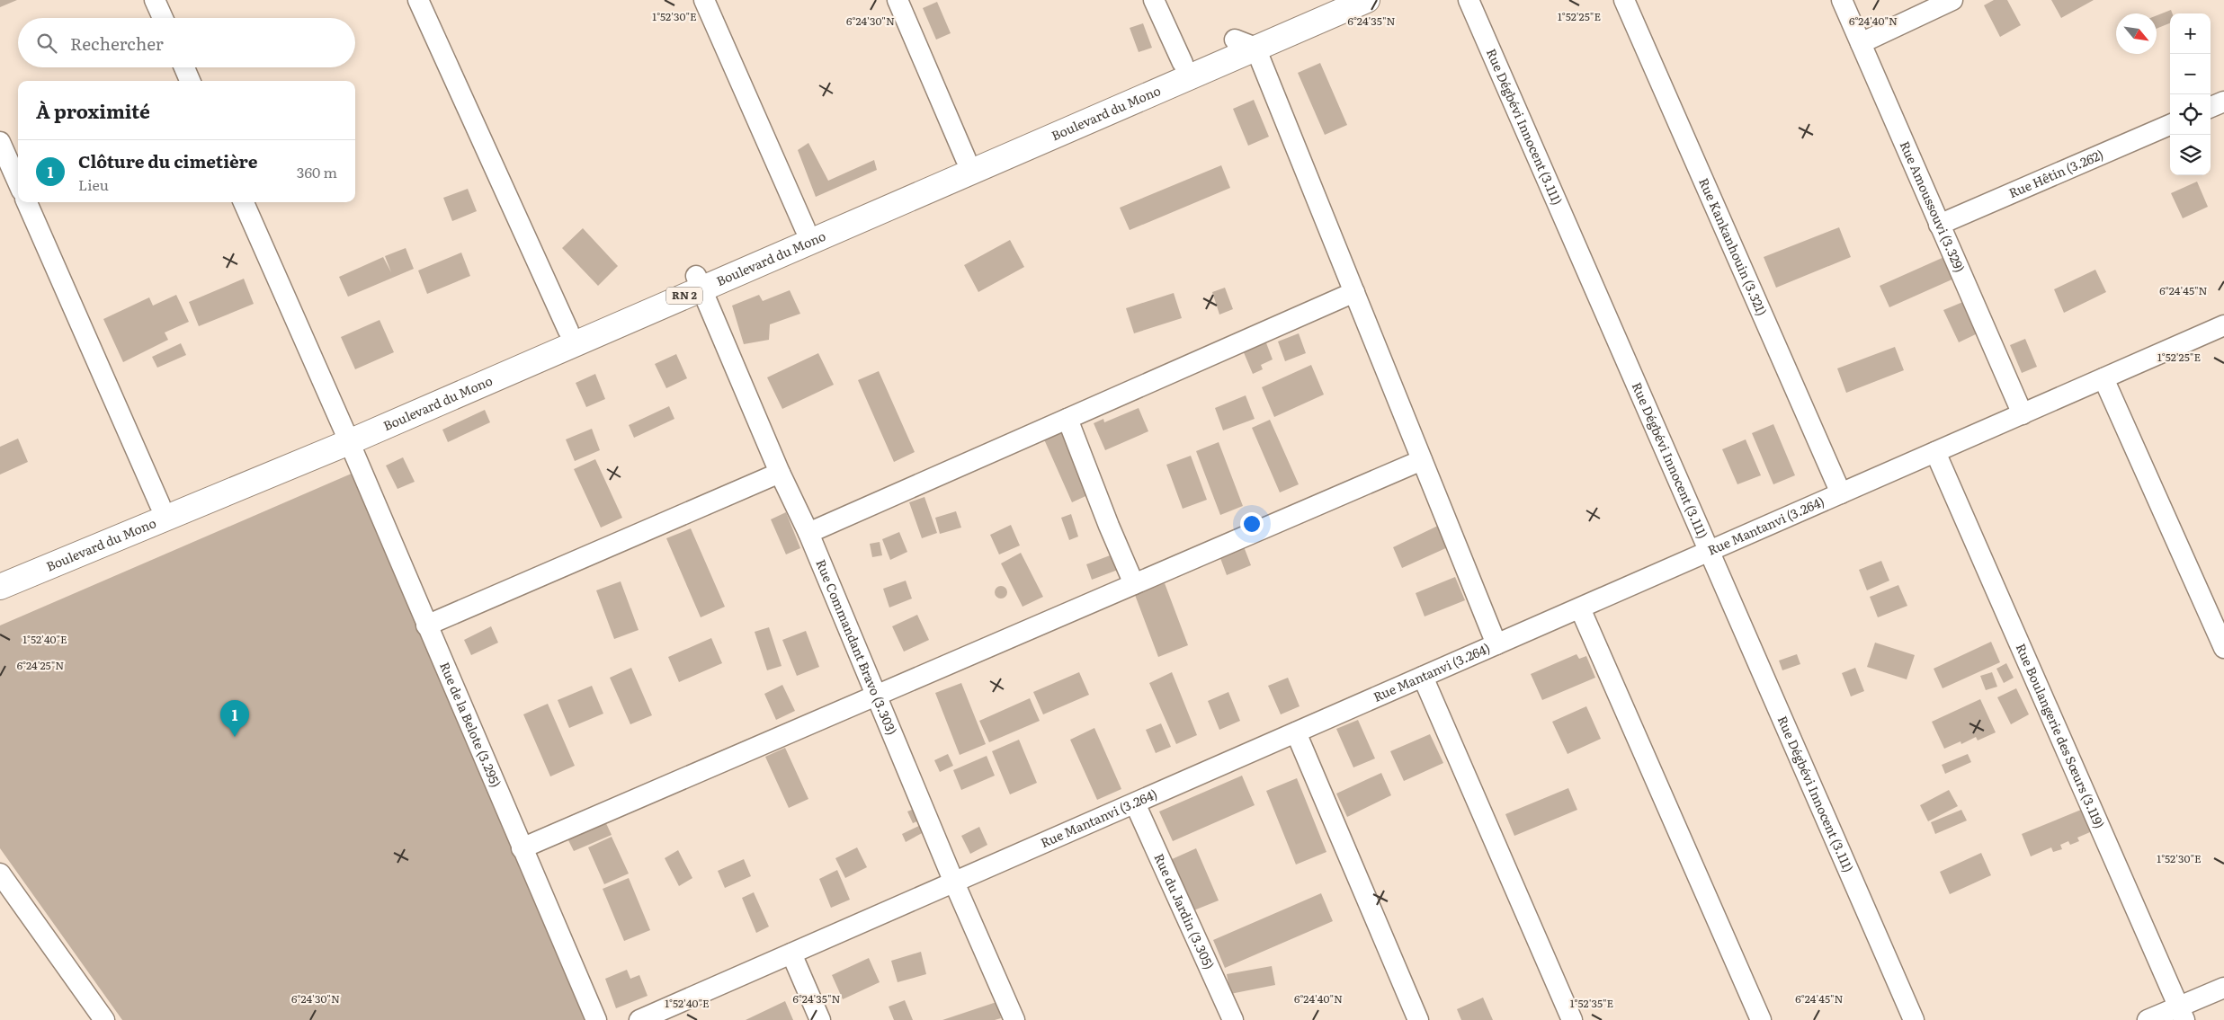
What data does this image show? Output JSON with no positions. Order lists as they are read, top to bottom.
{
  "streets": {
    "main road": ["Boulevard du Mono", "RN 2"],
    "street": [
      "Rue Dégbévi Innocent (3.111)",
      "Rue Hêtin (3.262)",
      "Rue Amoussouvi (3.329)",
      "Rue Kankanhouin (3.321)",
      "Rue Mantanvi (3.264)",
      "Rue Commandant Bravo (3.303)",
      "Rue de la Belote (3.295)",
      "Rue Boulangerie des Sœurs (3.119)",
      "Rue du Jardin (3.305)"
    ]
  },
  "crossings": [
    ["Boulevard du Mono", "Rue Commandant Bravo (3.303)"],
    ["Boulevard du Mono", "Rue de la Belote (3.295)"],
    ["Rue Dégbévi Innocent (3.111)", "Rue Mantanvi (3.264)"],
    ["Rue Hêtin (3.262)", "Rue Amoussouvi (3.329)"],
    ["Rue Amoussouvi (3.329)", "Rue Mantanvi (3.264)"],
    ["Rue Kankanhouin (3.321)", "Rue Mantanvi (3.264)"],
    ["Rue Mantanvi (3.264)", "Rue Commandant Bravo (3.303)"],
    ["Rue Mantanvi (3.264)", "Rue Boulangerie des Sœurs (3.119)"],
    ["Rue Mantanvi (3.264)", "Rue du Jardin (3.305)"]
  ],
  "north": "bottom right",
  "page": {
    "map_buttons": ["+", "−"],
    "search": "Rechercher",
    "heading": "À proximité",
    "list": [
      {
        "mark": "1",
        "name": "Clôture du cimetière",
        "note": "Lieu",
        "value": "360 m"
      }
    ],
    "pins": "1"
  },
  "coordinates": [
    "1°52'30\"E",
    "1°52'25\"E",
    "6°24'30\"N",
    "6°24'35\"N",
    "6°24'40\"N",
    "6°24'45\"N",
    "1°52'40\"E",
    "6°24'25\"N",
    "1°52'35\"E"
  ]
}
